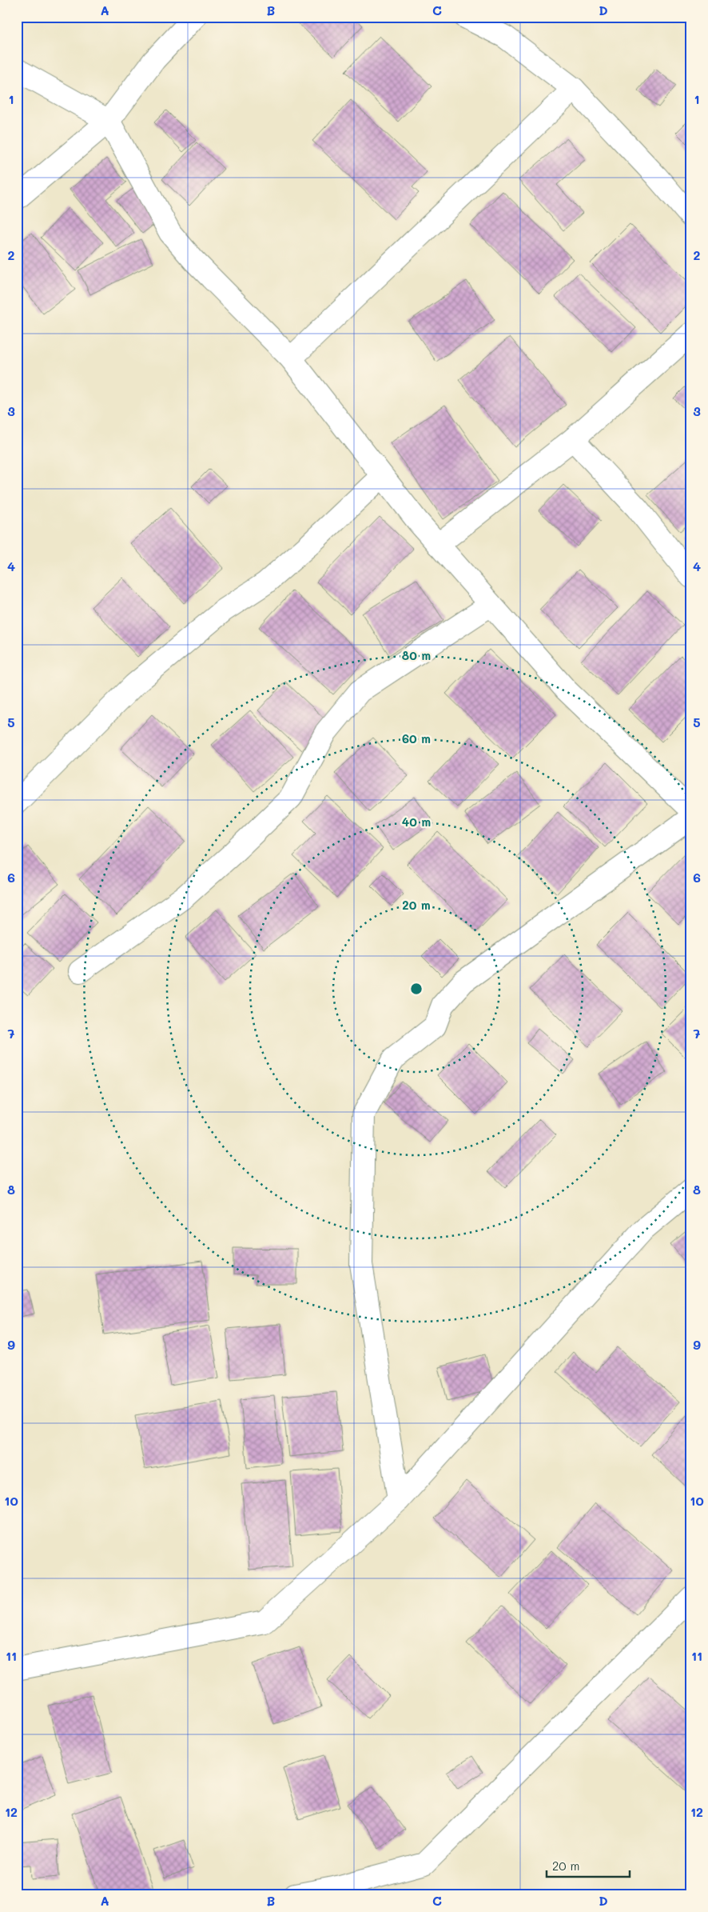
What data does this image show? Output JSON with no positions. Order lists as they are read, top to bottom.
{
  "scale_bar": "20 m",
  "grid": {
    "columns": [
      "A",
      "B",
      "C",
      "D"
    ],
    "rows": [
      "1",
      "2",
      "3",
      "4",
      "5",
      "6",
      "7",
      "8",
      "9",
      "10",
      "11",
      "12"
    ]
  },
  "rings": [
    "80 m",
    "60 m",
    "40 m",
    "20 m"
  ]
}
